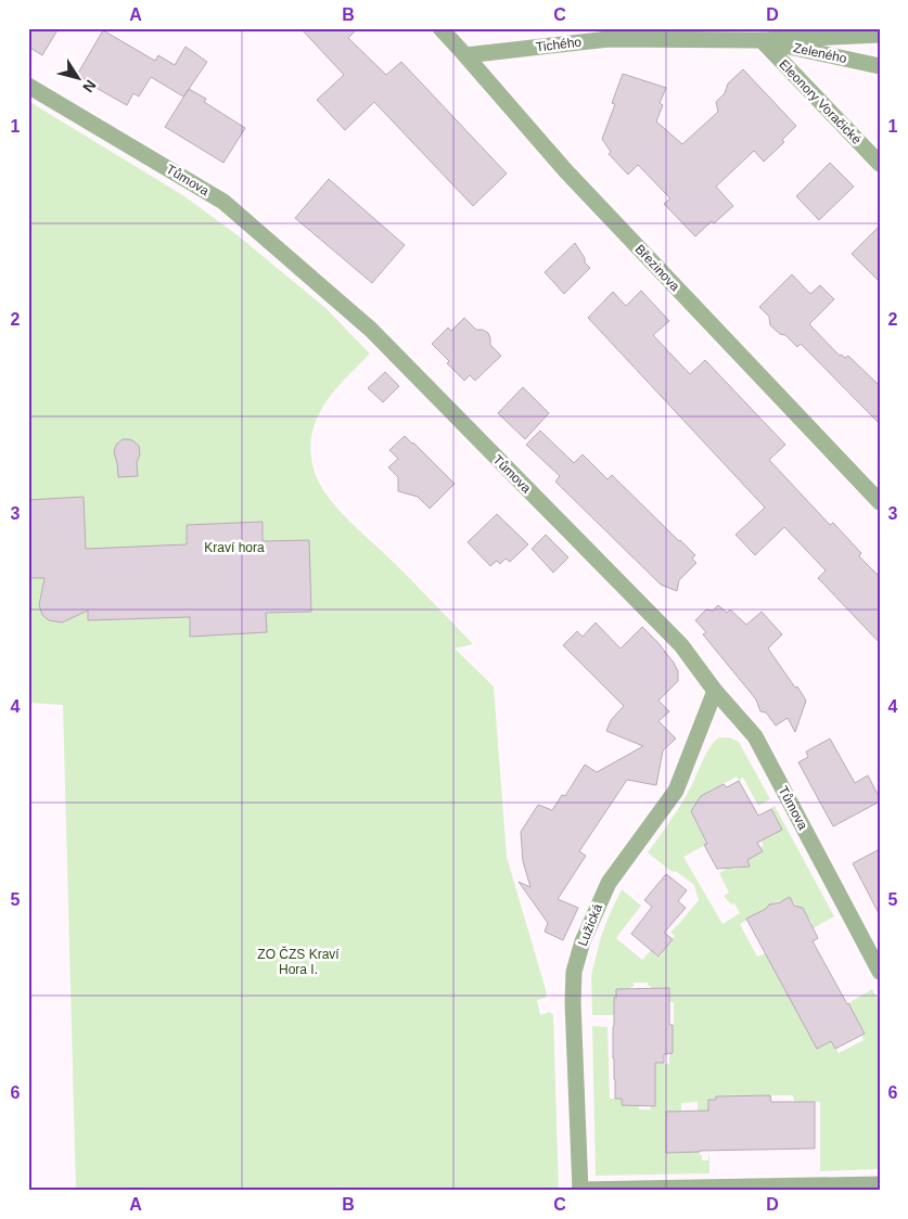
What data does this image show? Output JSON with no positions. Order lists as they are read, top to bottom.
{
  "streets": {
    "street": [
      "Tichého",
      "Zeleného",
      "Eleonory Voračické",
      "Tůmova",
      "Březinova",
      "Lužická"
    ]
  },
  "crossings": [
    ["Tichého", "Zeleného"],
    ["Tichého", "Eleonory Voračické"],
    ["Tichého", "Březinova"],
    ["Zeleného", "Eleonory Voračické"],
    ["Tůmova", "Lužická"]
  ],
  "parks": ["Kraví hora", "ZO ČZS Kraví Hora I."],
  "north": "bottom right",
  "grid": {
    "columns": [
      "A",
      "B",
      "C",
      "D"
    ],
    "rows": [
      "1",
      "2",
      "3",
      "4",
      "5",
      "6"
    ]
  }
}
